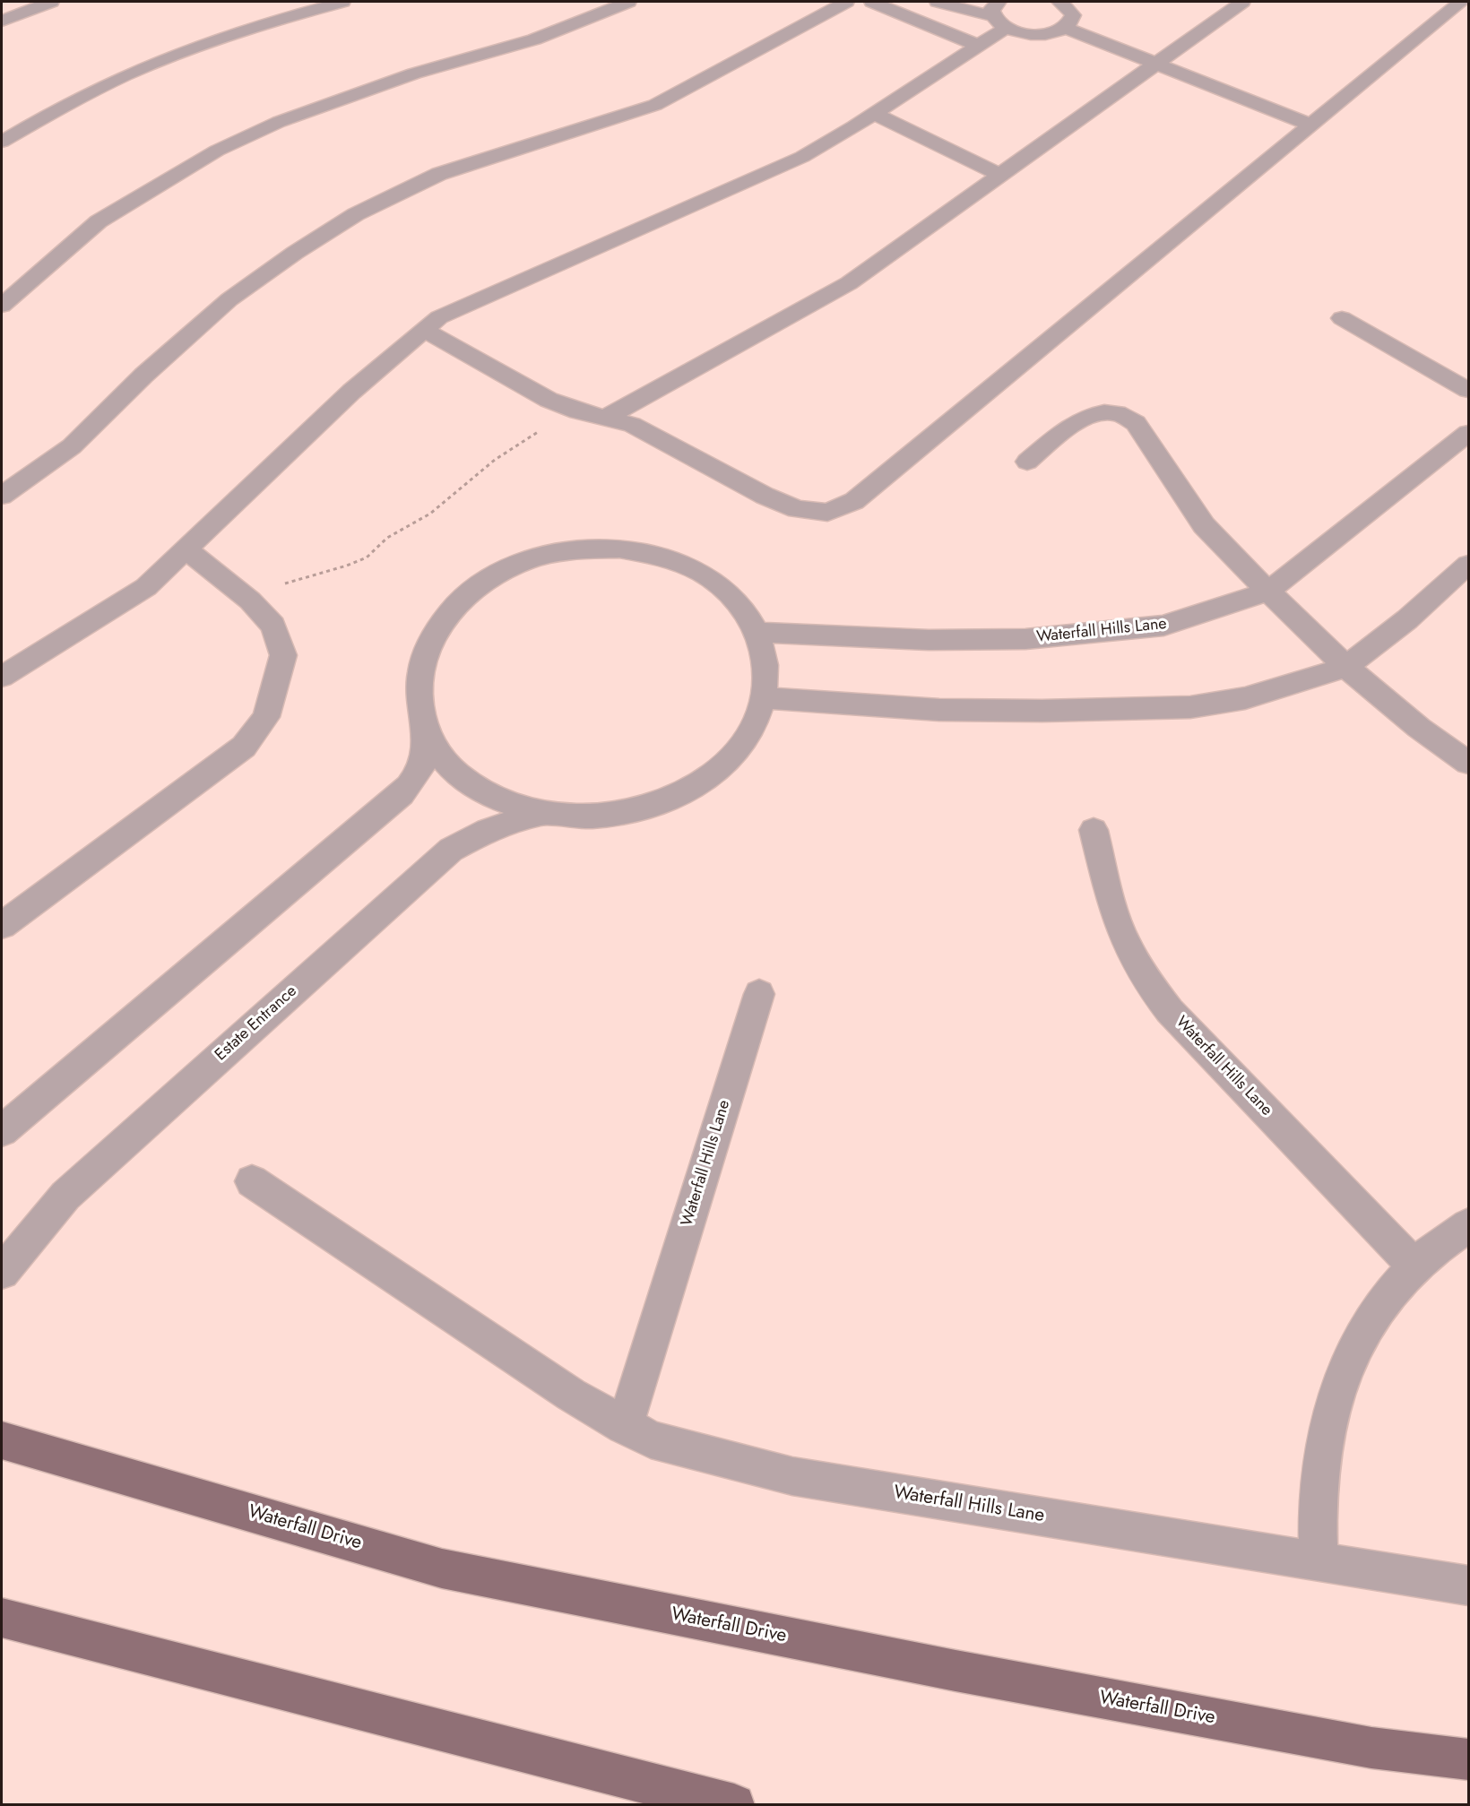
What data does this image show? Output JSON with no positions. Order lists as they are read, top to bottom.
{
  "streets": {
    "main road": ["Waterfall Drive"],
    "street": ["Waterfall Hills Lane", "Estate Entrance"]
  }
}
